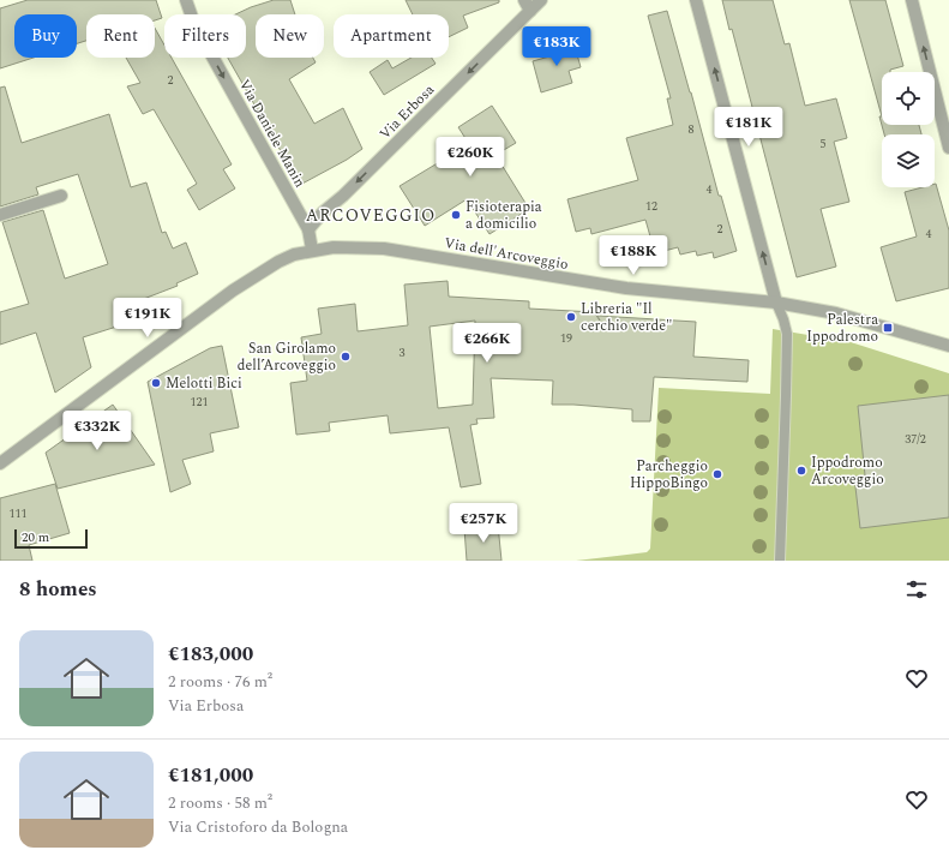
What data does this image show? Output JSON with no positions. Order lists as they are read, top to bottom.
{
  "streets": {
    "street": ["Via Erbosa", "Via Daniele Manin", "Via dell'Arcoveggio"]
  },
  "crossings": [
    ["Via Erbosa", "Via Daniele Manin"]
  ],
  "one_way": ["Via Erbosa", "Via Daniele Manin"],
  "districts": ["ARCOVEGGIO"],
  "places": {
    "other": [
      "Fisioterapia a domicilio",
      "Libreria \"Il cerchio verde\"",
      "San Girolamo dell’Arcoveggio",
      "Melotti Bici",
      "Ippodromo Arcoveggio",
      "Parcheggio HippoBingo"
    ],
    "transit": ["Palestra Ippodromo"]
  },
  "house_numbers": [
    "2",
    "8",
    "5",
    "4",
    "12",
    "2",
    "4",
    "19",
    "3",
    "121",
    "37/2",
    "111"
  ],
  "scale_bar": "20 m",
  "page": {
    "chip": [
      "Buy",
      "Rent",
      "Filters",
      "New",
      "Apartment"
    ],
    "price": [
      "€183K",
      "€181K",
      "€260K",
      "€188K",
      "€191K",
      "€266K",
      "€332K",
      "€257K"
    ],
    "scale": "20 m",
    "heading": "8 homes",
    "list": [
      {
        "name": "€183,000",
        "note": "2 rooms · 76 m² · Via Erbosa"
      },
      {
        "name": "€181,000",
        "note": "2 rooms · 58 m² · Via Cristoforo da Bologna"
      }
    ]
  }
}
